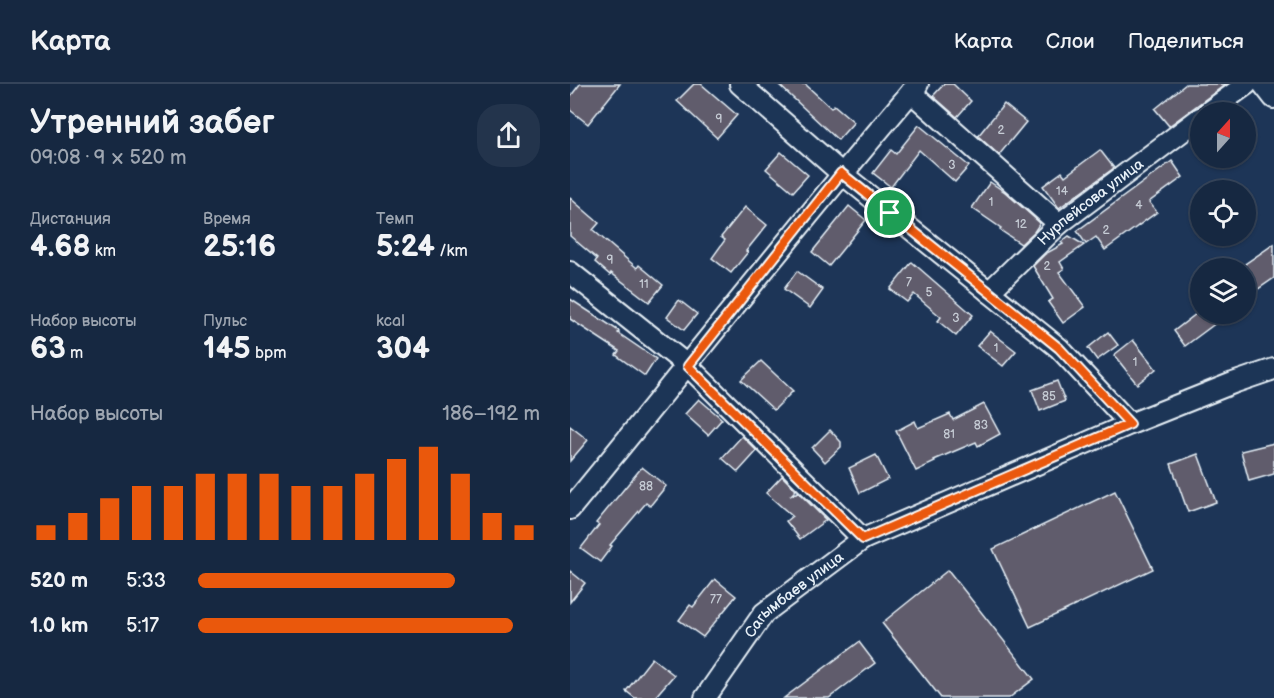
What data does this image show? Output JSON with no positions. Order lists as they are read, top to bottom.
{
  "streets": {
    "street": ["Нурпейсова улица", "Сагымбаев улица"]
  },
  "house_numbers": [
    "9",
    "2",
    "3",
    "14",
    "1",
    "4",
    "12",
    "2",
    "9",
    "2",
    "7",
    "11",
    "5",
    "3",
    "1",
    "1",
    "85",
    "83",
    "81",
    "88",
    "77"
  ],
  "north": "top",
  "page": {
    "header": "Карта",
    "nav": ["Карта", "Слои", "Поделиться"],
    "heading": ["Утренний забег", "09:08 · 9 × 520 m"],
    "stats": [
      ["Дистанция", "4.68 km"],
      ["Время", "25:16"],
      ["Темп", "5:24 /km"],
      ["Набор высоты", "63 m"],
      ["Пульс", "145 bpm"],
      ["kcal", "304"]
    ],
    "chart": ["Набор высоты", "186–192 m"],
    "list": [
      {
        "name": "520 m",
        "note": "5:33"
      },
      {
        "name": "1.0 km",
        "note": "5:17"
      }
    ]
  }
}
